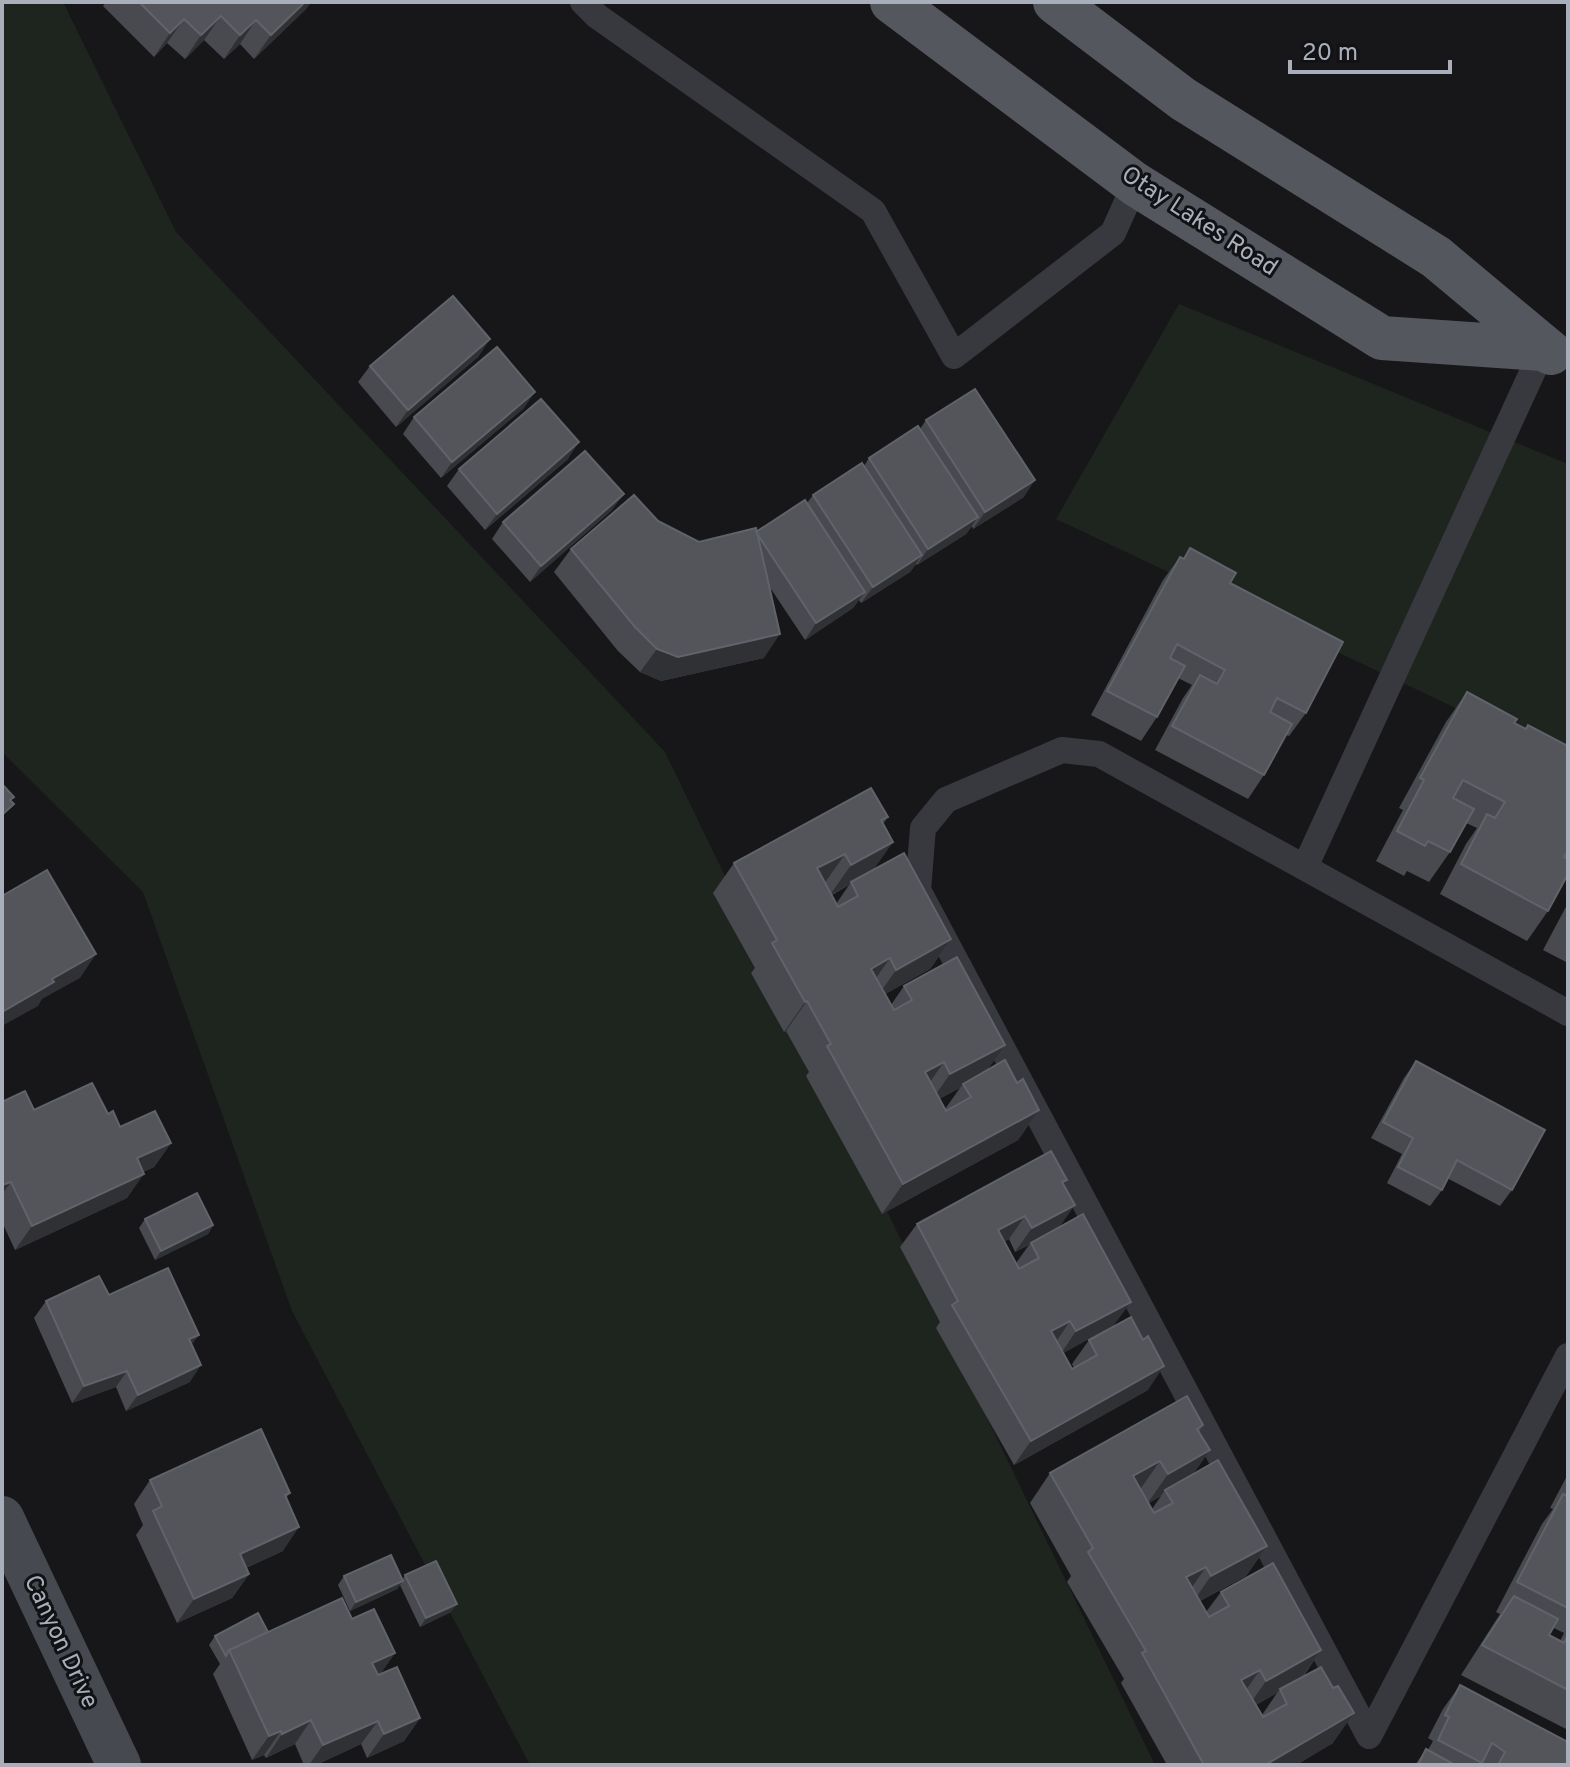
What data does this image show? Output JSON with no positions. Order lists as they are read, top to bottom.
{
  "streets": {
    "main road": ["Otay Lakes Road"],
    "street": ["Canyon Drive"]
  },
  "scale_bar": "20 m"
}
